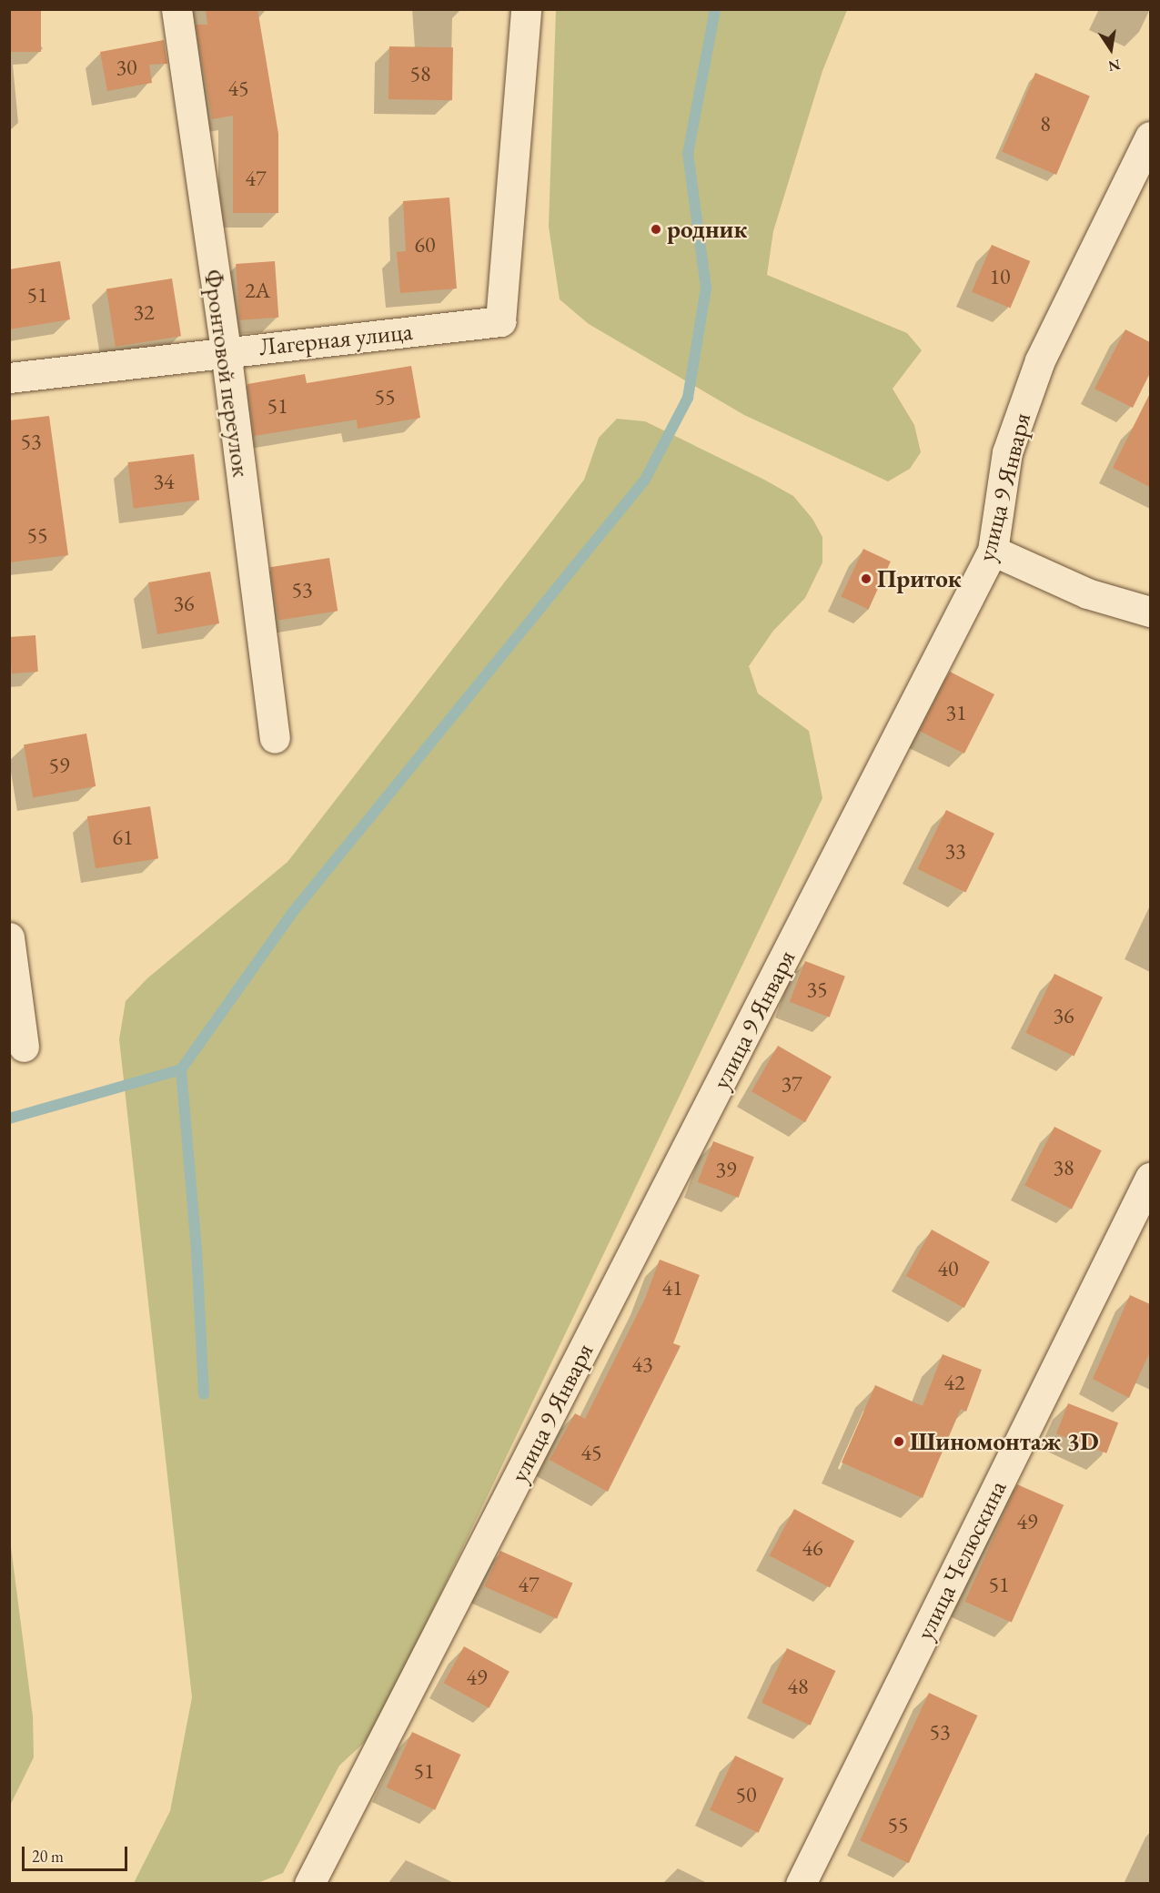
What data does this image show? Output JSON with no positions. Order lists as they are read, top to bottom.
{
  "streets": {
    "street": [
      "Лагерная улица",
      "Фронтовой переулок",
      "улица 9 Января",
      "улица Челюскина"
    ]
  },
  "crossings": [
    ["Лагерная улица", "Фронтовой переулок"]
  ],
  "places": ["родник", "Приток", "Шиномонтаж 3D"],
  "house_numbers": [
    "30",
    "58",
    "45",
    "8",
    "47",
    "60",
    "10",
    "2А",
    "51",
    "32",
    "55",
    "51",
    "53",
    "34",
    "55",
    "53",
    "36",
    "31",
    "59",
    "61",
    "33",
    "35",
    "36",
    "37",
    "38",
    "39",
    "40",
    "41",
    "43",
    "42",
    "45",
    "49",
    "46",
    "47",
    "51",
    "49",
    "48",
    "53",
    "51",
    "50",
    "55"
  ],
  "scale_bar": "20 m",
  "north": "bottom"
}
